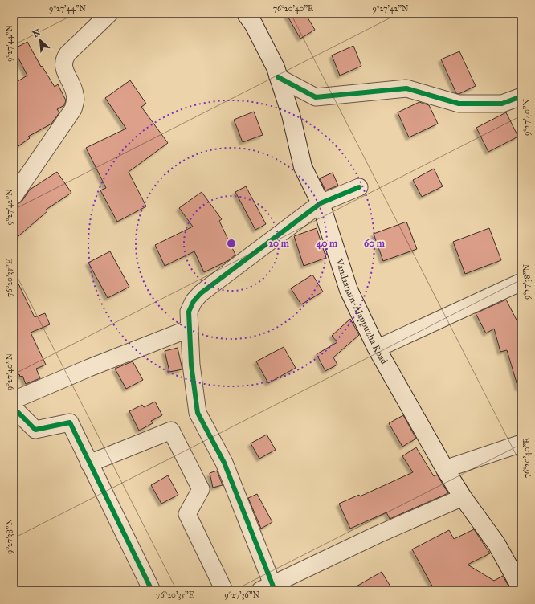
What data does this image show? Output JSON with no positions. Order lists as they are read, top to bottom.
{
  "streets": {
    "main road": ["Vandaanam-Alappuzha Road"]
  },
  "north": "top left",
  "coordinates": [
    "9°27'44\"N",
    "76°20'40\"E",
    "9°27'42\"N",
    "9°27'40\"N",
    "76°20'35\"E",
    "9°27'38\"N",
    "9°27'36\"N"
  ],
  "rings": ["20 m", "40 m", "60 m"]
}
